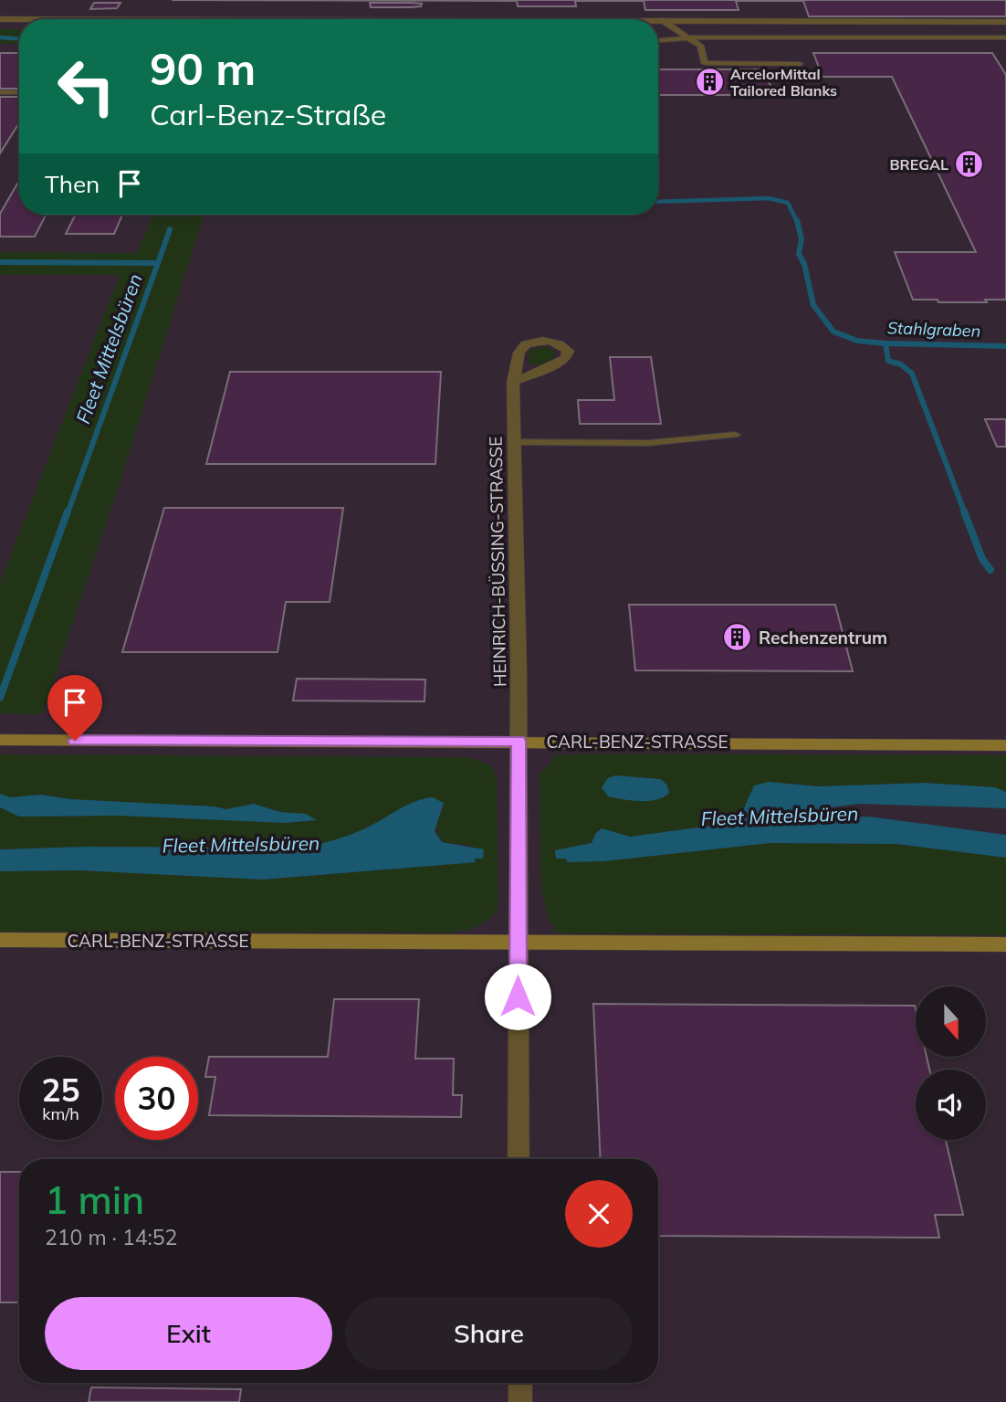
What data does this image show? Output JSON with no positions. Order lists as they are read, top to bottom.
{
  "streets": {
    "street": ["HEINRICH-BÜSSING-STRASSE", "CARL-BENZ-STRASSE"]
  },
  "crossings": [
    ["HEINRICH-BÜSSING-STRASSE", "CARL-BENZ-STRASSE"]
  ],
  "water": ["Stahlgraben", "Fleet Mittelsbüren"],
  "places": {
    "building": ["ArcelorMittal Tailored Blanks", "BREGAL", "Rechenzentrum"]
  },
  "north": "bottom",
  "page": {
    "turn": ["90 m", "Carl-Benz-Straße"],
    "then": "Then",
    "speed": "25 km/h",
    "limit": "30",
    "heading": ["1 min", "210 m · 14:52"],
    "buttons": ["Exit", "Share"]
  }
}
